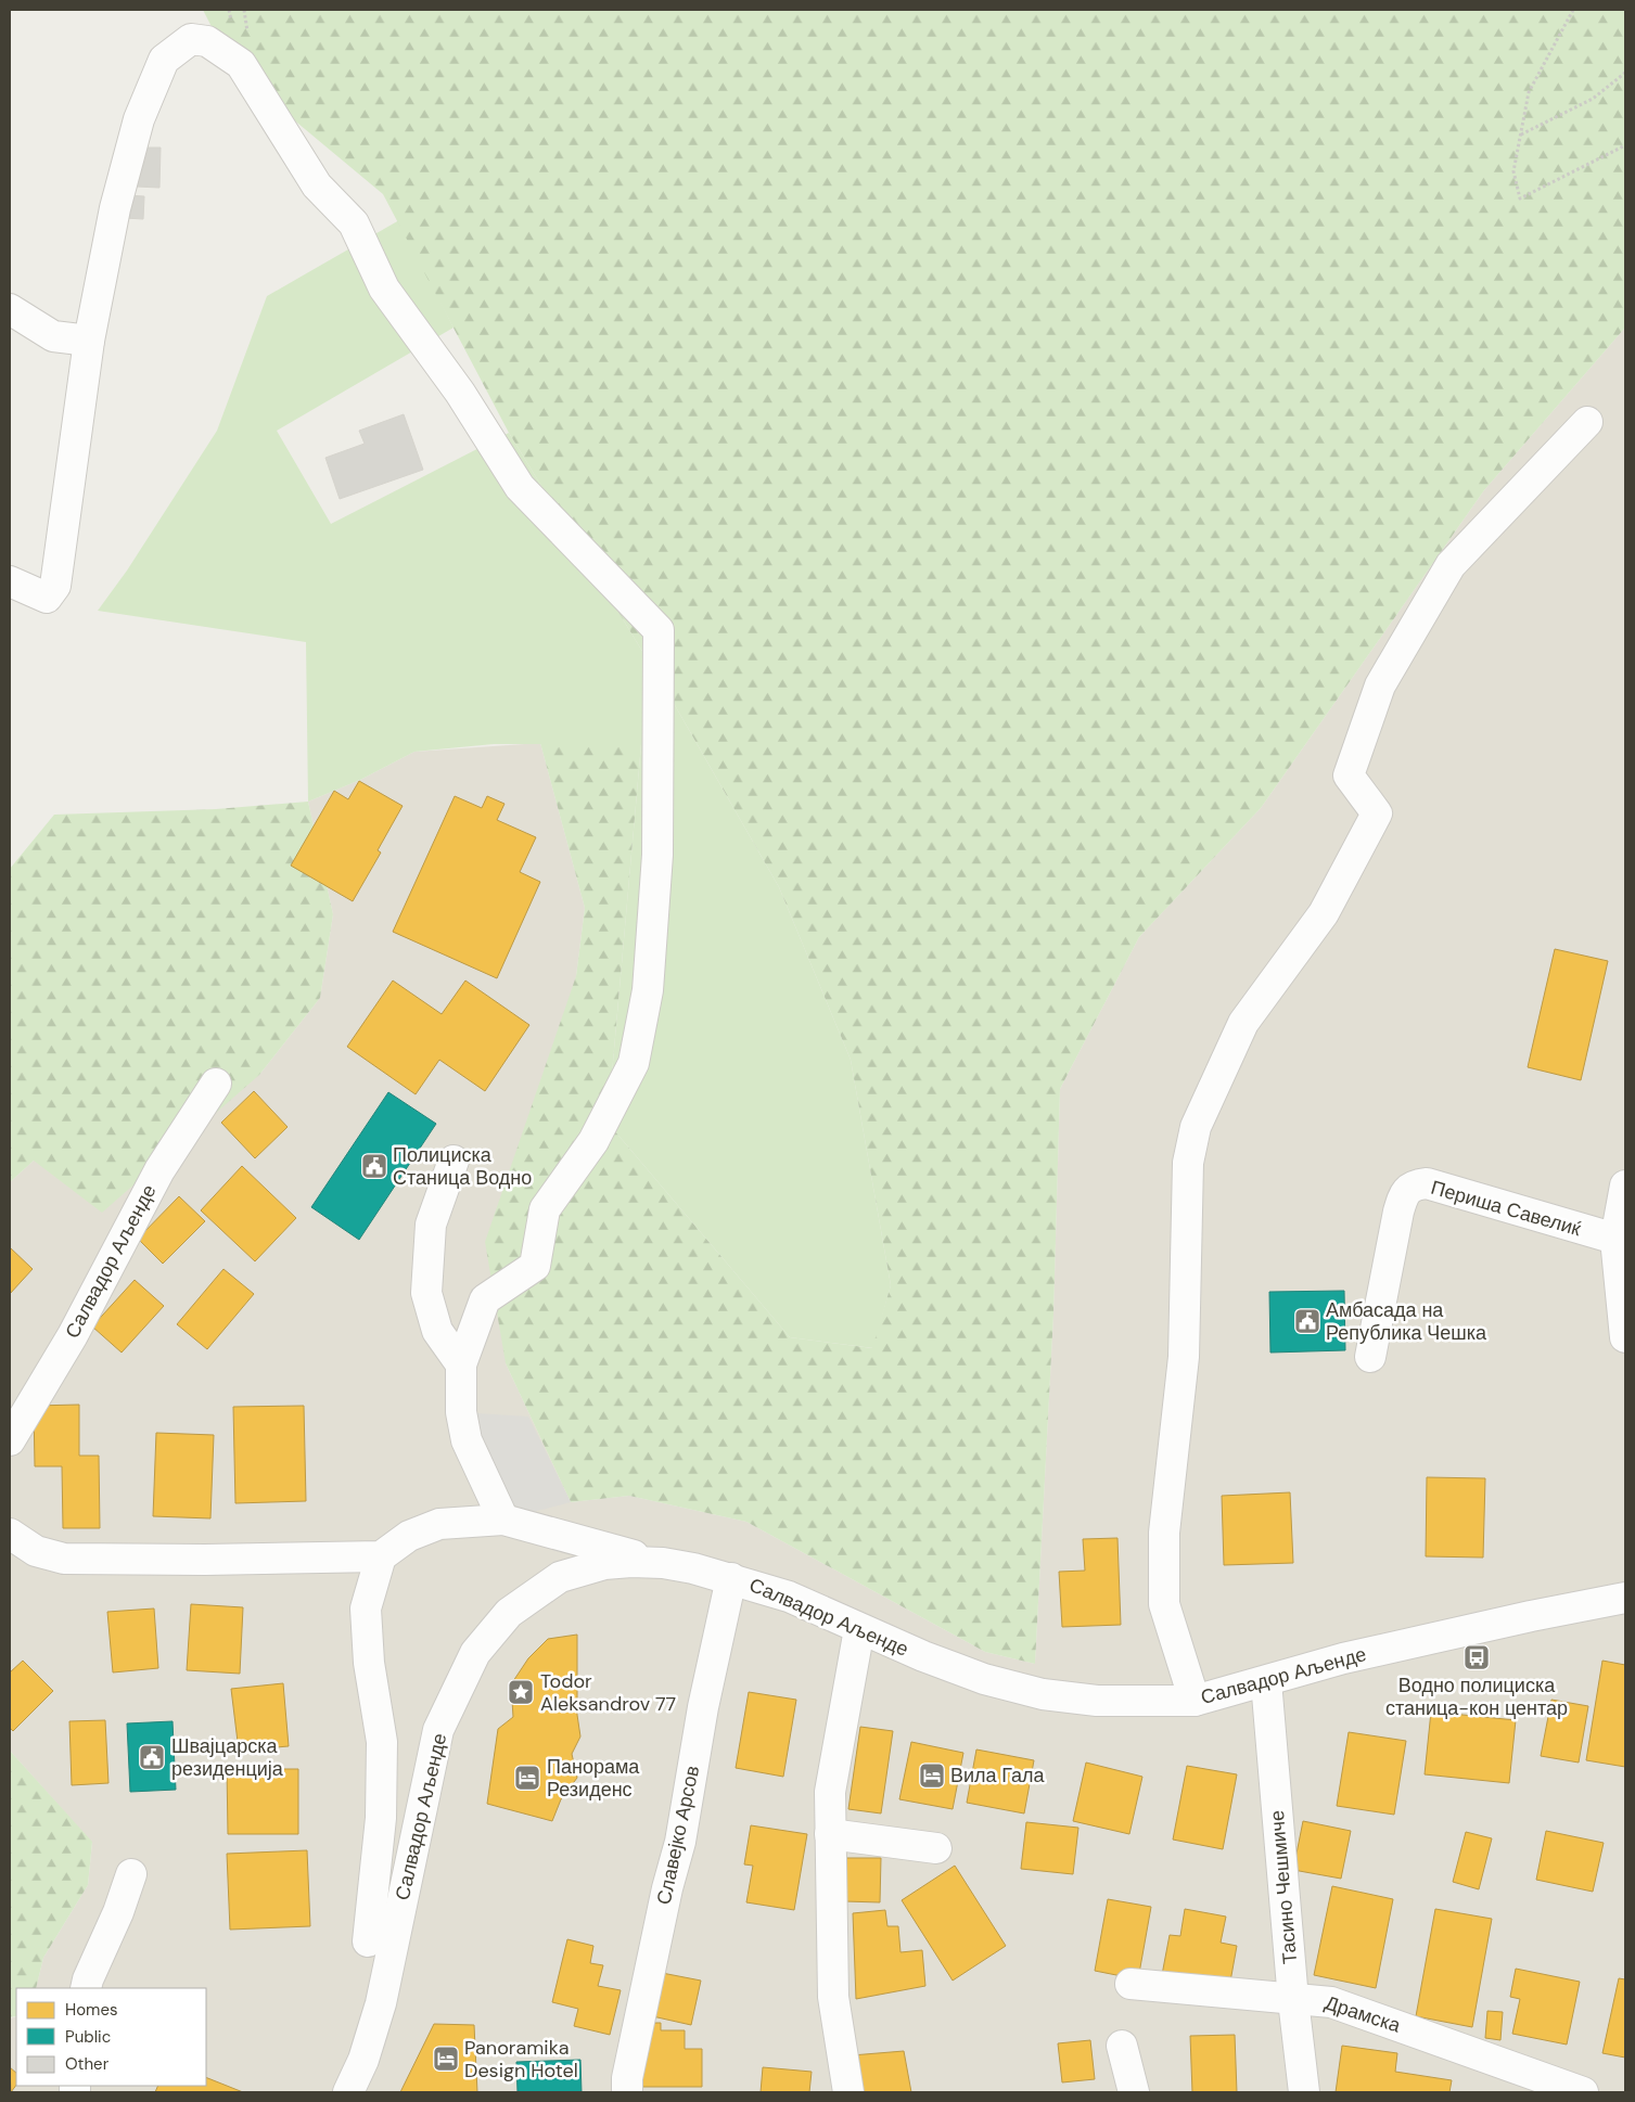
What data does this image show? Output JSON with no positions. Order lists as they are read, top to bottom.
{
  "streets": {
    "street": [
      "Периша Савелиќ",
      "Салвадор Аљенде",
      "Славејко Арсов",
      "Тасино Чешмиче",
      "Драмска"
    ]
  },
  "crossings": [
    ["Салвадор Аљенде", "Славејко Арсов"],
    ["Салвадор Аљенде", "Тасино Чешмиче"],
    ["Тасино Чешмиче", "Драмска"]
  ],
  "places": {
    "public building": ["Полициска Станица Водно", "Амбасада на Република Чешка", "Швајцарска резиденција"],
    "bus stop": ["Водно полициска станица-кон центар"],
    "place": ["Todor Aleksandrov 77"],
    "hotel": ["Вила Гала", "Панорама Резиденс", "Panoramika Design Hotel"]
  },
  "legend": ["Homes", "Public", "Other"]
}
